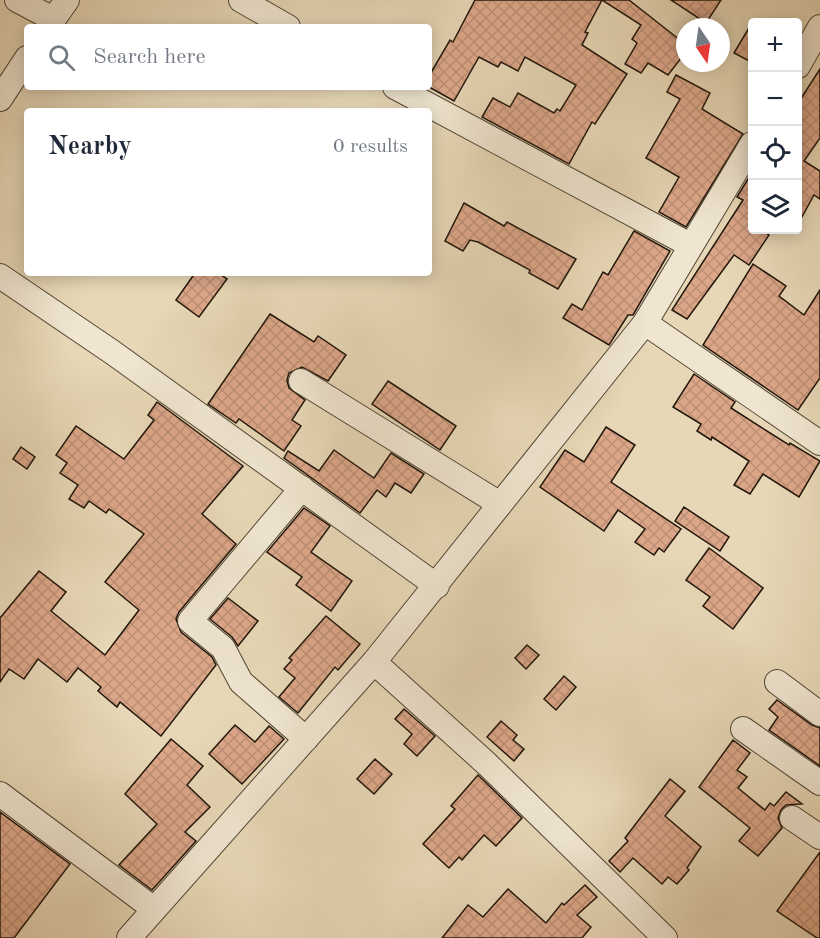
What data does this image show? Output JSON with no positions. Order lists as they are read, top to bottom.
{
  "north": "bottom",
  "page": {
    "map_buttons": ["+", "−"],
    "search": "Search here",
    "heading": ["Nearby", "0 results"]
  }
}
